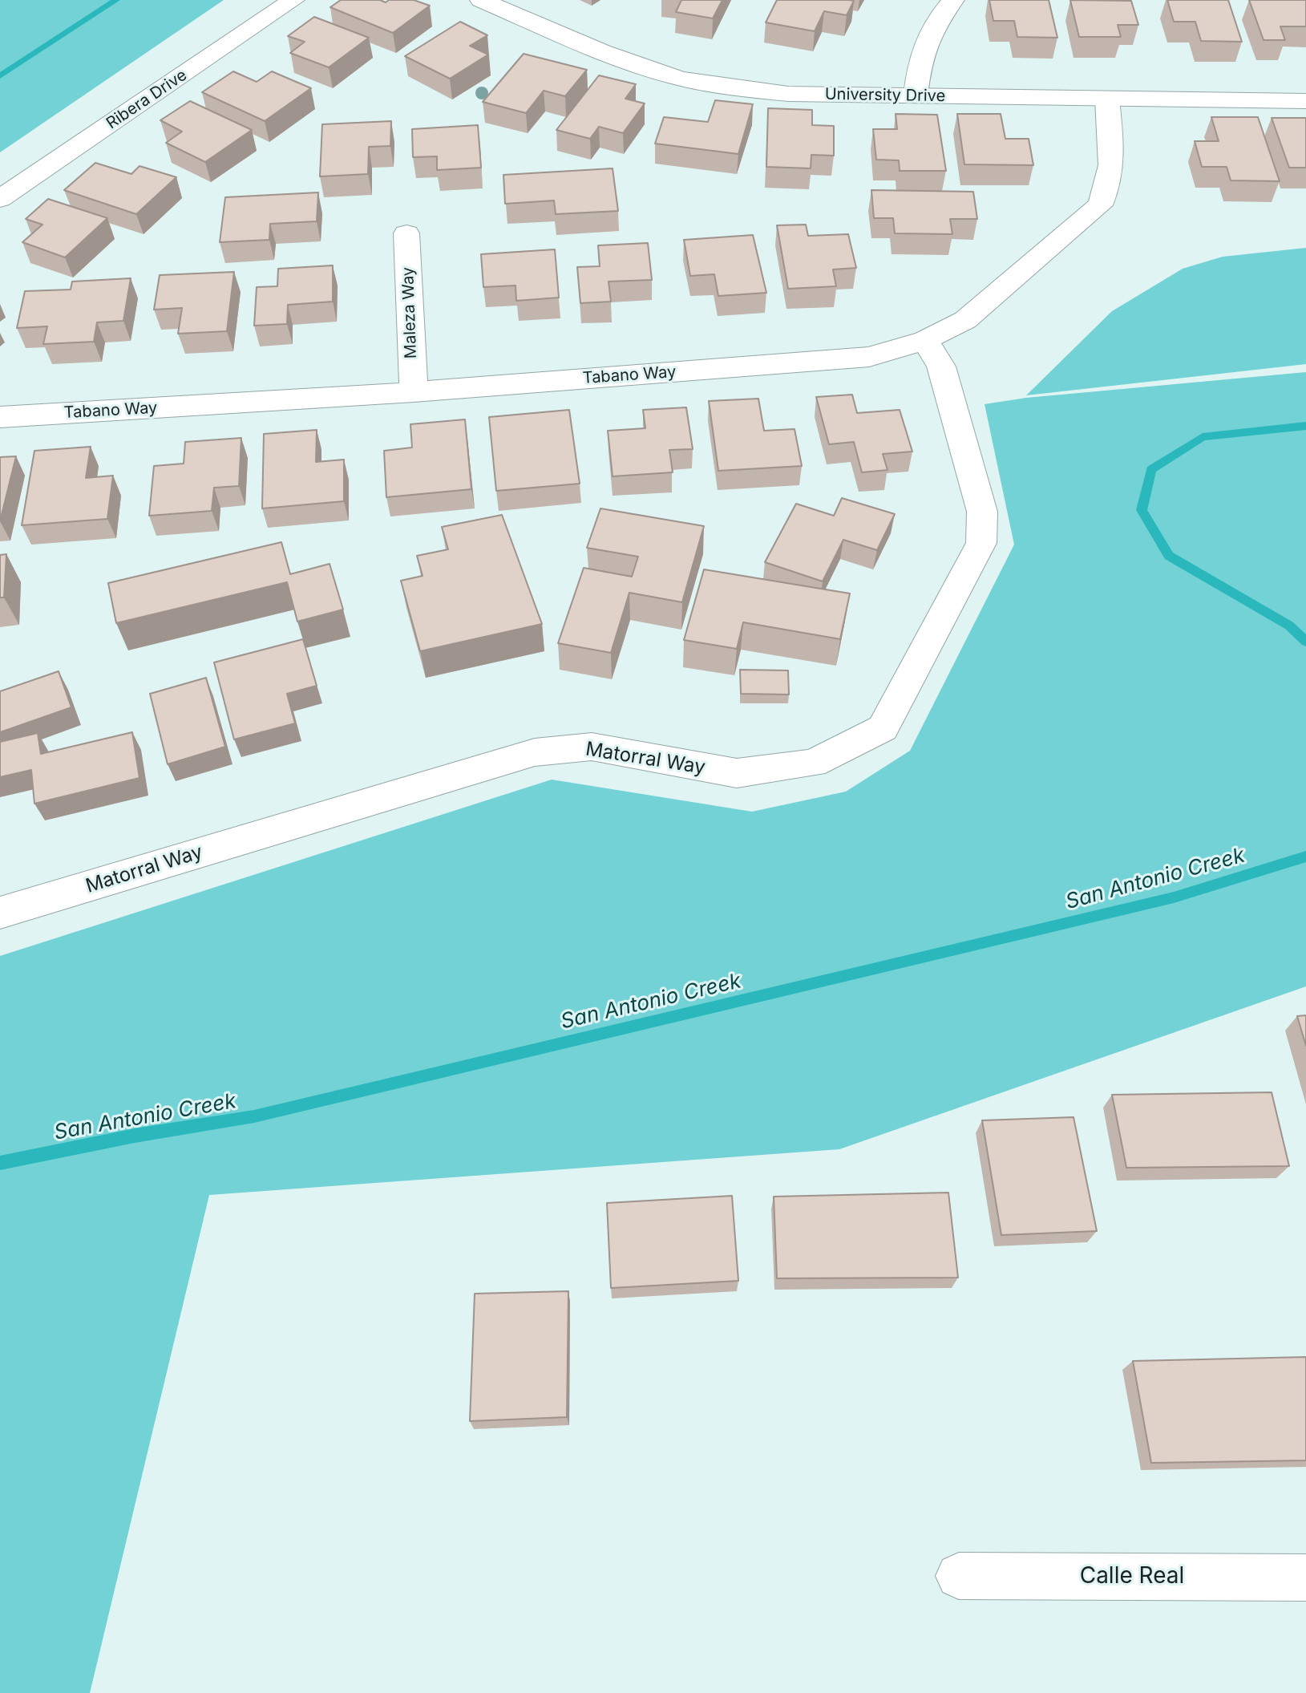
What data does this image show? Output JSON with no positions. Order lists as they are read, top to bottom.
{
  "streets": {
    "street": [
      "University Drive",
      "Ribera Drive",
      "Maleza Way",
      "Tabano Way",
      "Matorral Way",
      "Calle Real"
    ]
  },
  "crossings": [
    ["University Drive", "Tabano Way"],
    ["Maleza Way", "Tabano Way"],
    ["Tabano Way", "Matorral Way"]
  ],
  "water": ["San Antonio Creek"]
}
